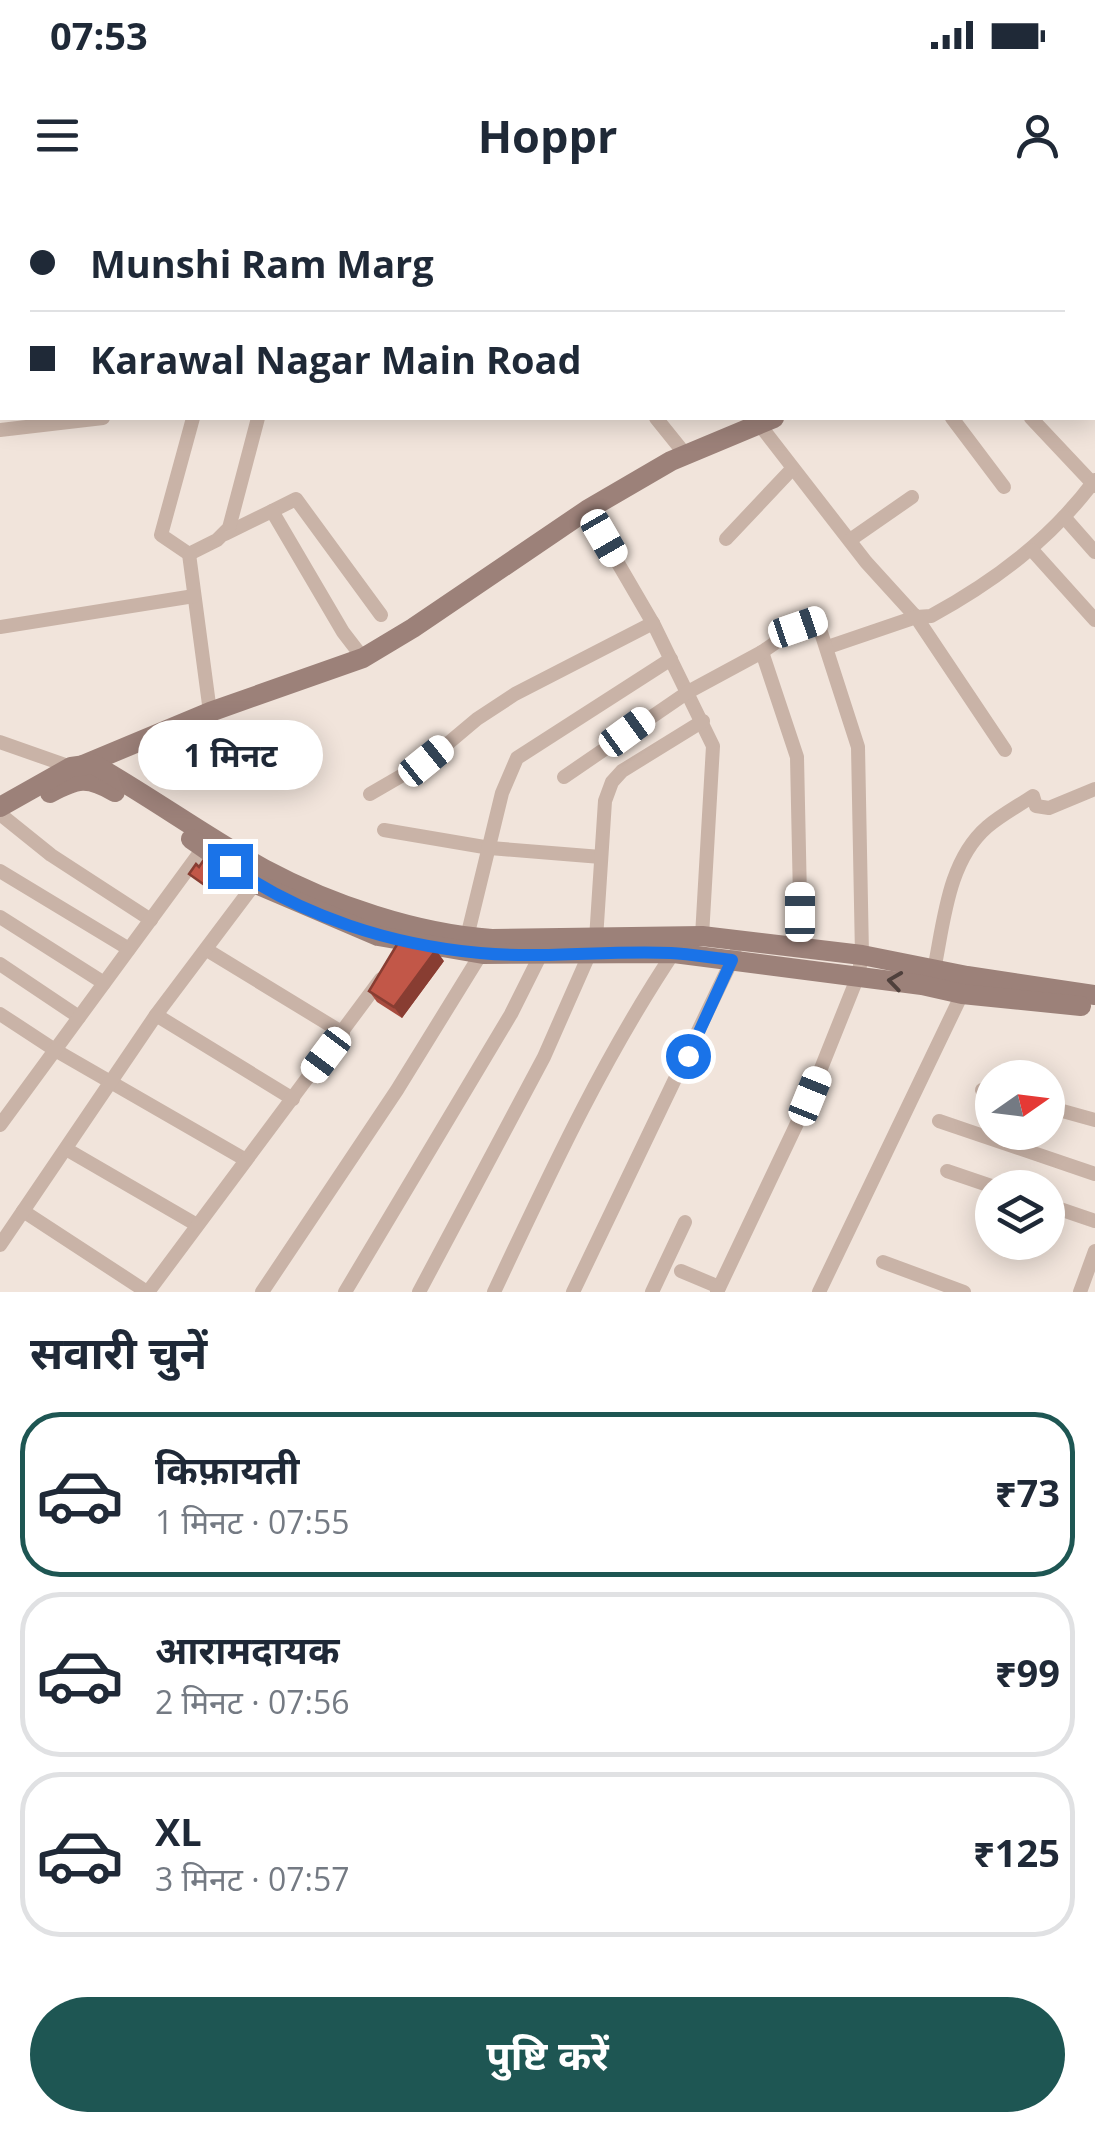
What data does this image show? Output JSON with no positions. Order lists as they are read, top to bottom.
{
  "north": "right",
  "page": {
    "status": "07:53",
    "header": "Hoppr",
    "banner": ["Munshi Ram Marg", "Karawal Nagar Main Road"],
    "bubble": "1 मिनट",
    "heading": "सवारी चुनें",
    "list": [
      {
        "name": "किफ़ायती",
        "note": "1 मिनट · 07:55",
        "value": "₹73"
      },
      {
        "name": "आरामदायक",
        "note": "2 मिनट · 07:56",
        "value": "₹99"
      },
      {
        "name": "XL",
        "note": "3 मिनट · 07:57",
        "value": "₹125"
      }
    ],
    "buttons": "पुष्टि करें"
  }
}
